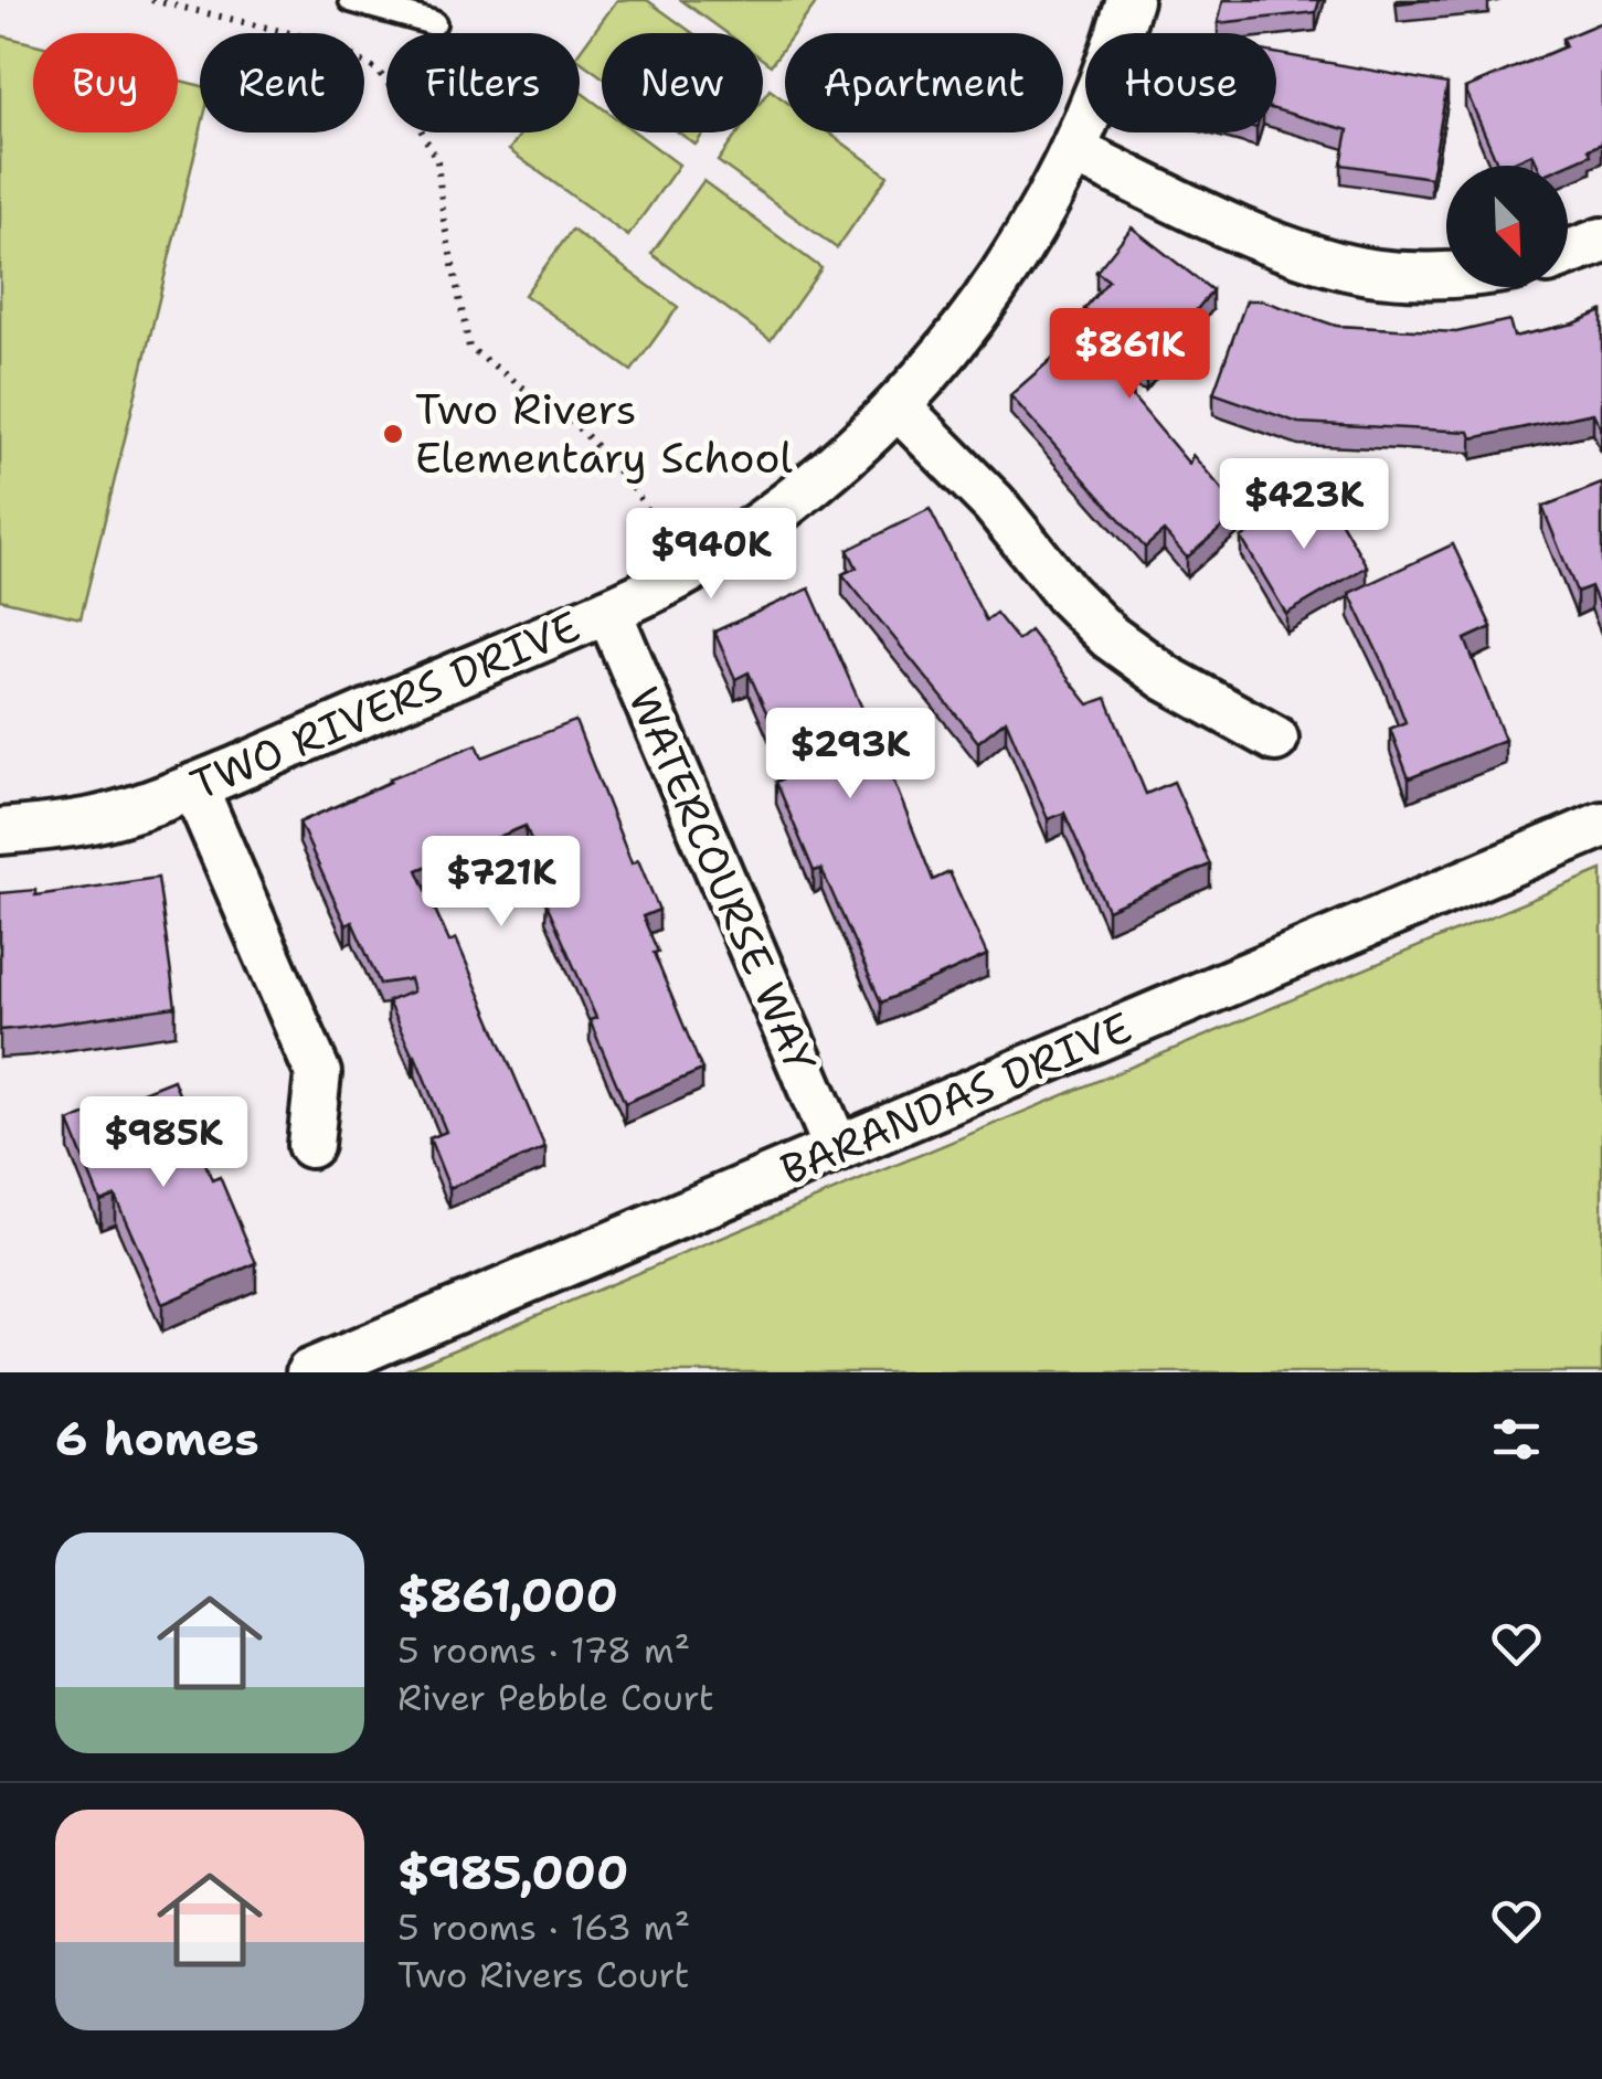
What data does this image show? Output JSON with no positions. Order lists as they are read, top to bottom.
{
  "streets": {
    "street": ["TWO RIVERS DRIVE", "WATERCOURSE WAY", "BARANDAS DRIVE"]
  },
  "crossings": [
    ["TWO RIVERS DRIVE", "WATERCOURSE WAY"],
    ["WATERCOURSE WAY", "BARANDAS DRIVE"]
  ],
  "places": ["Two Rivers Elementary School"],
  "north": "bottom right",
  "page": {
    "chip": [
      "Buy",
      "Rent",
      "Filters",
      "New",
      "Apartment",
      "House"
    ],
    "price": [
      "$861K",
      "$423K",
      "$940K",
      "$293K",
      "$721K",
      "$985K"
    ],
    "heading": "6 homes",
    "list": [
      {
        "name": "$861,000",
        "note": "5 rooms · 178 m² · River Pebble Court"
      },
      {
        "name": "$985,000",
        "note": "5 rooms · 163 m² · Two Rivers Court"
      }
    ]
  }
}
